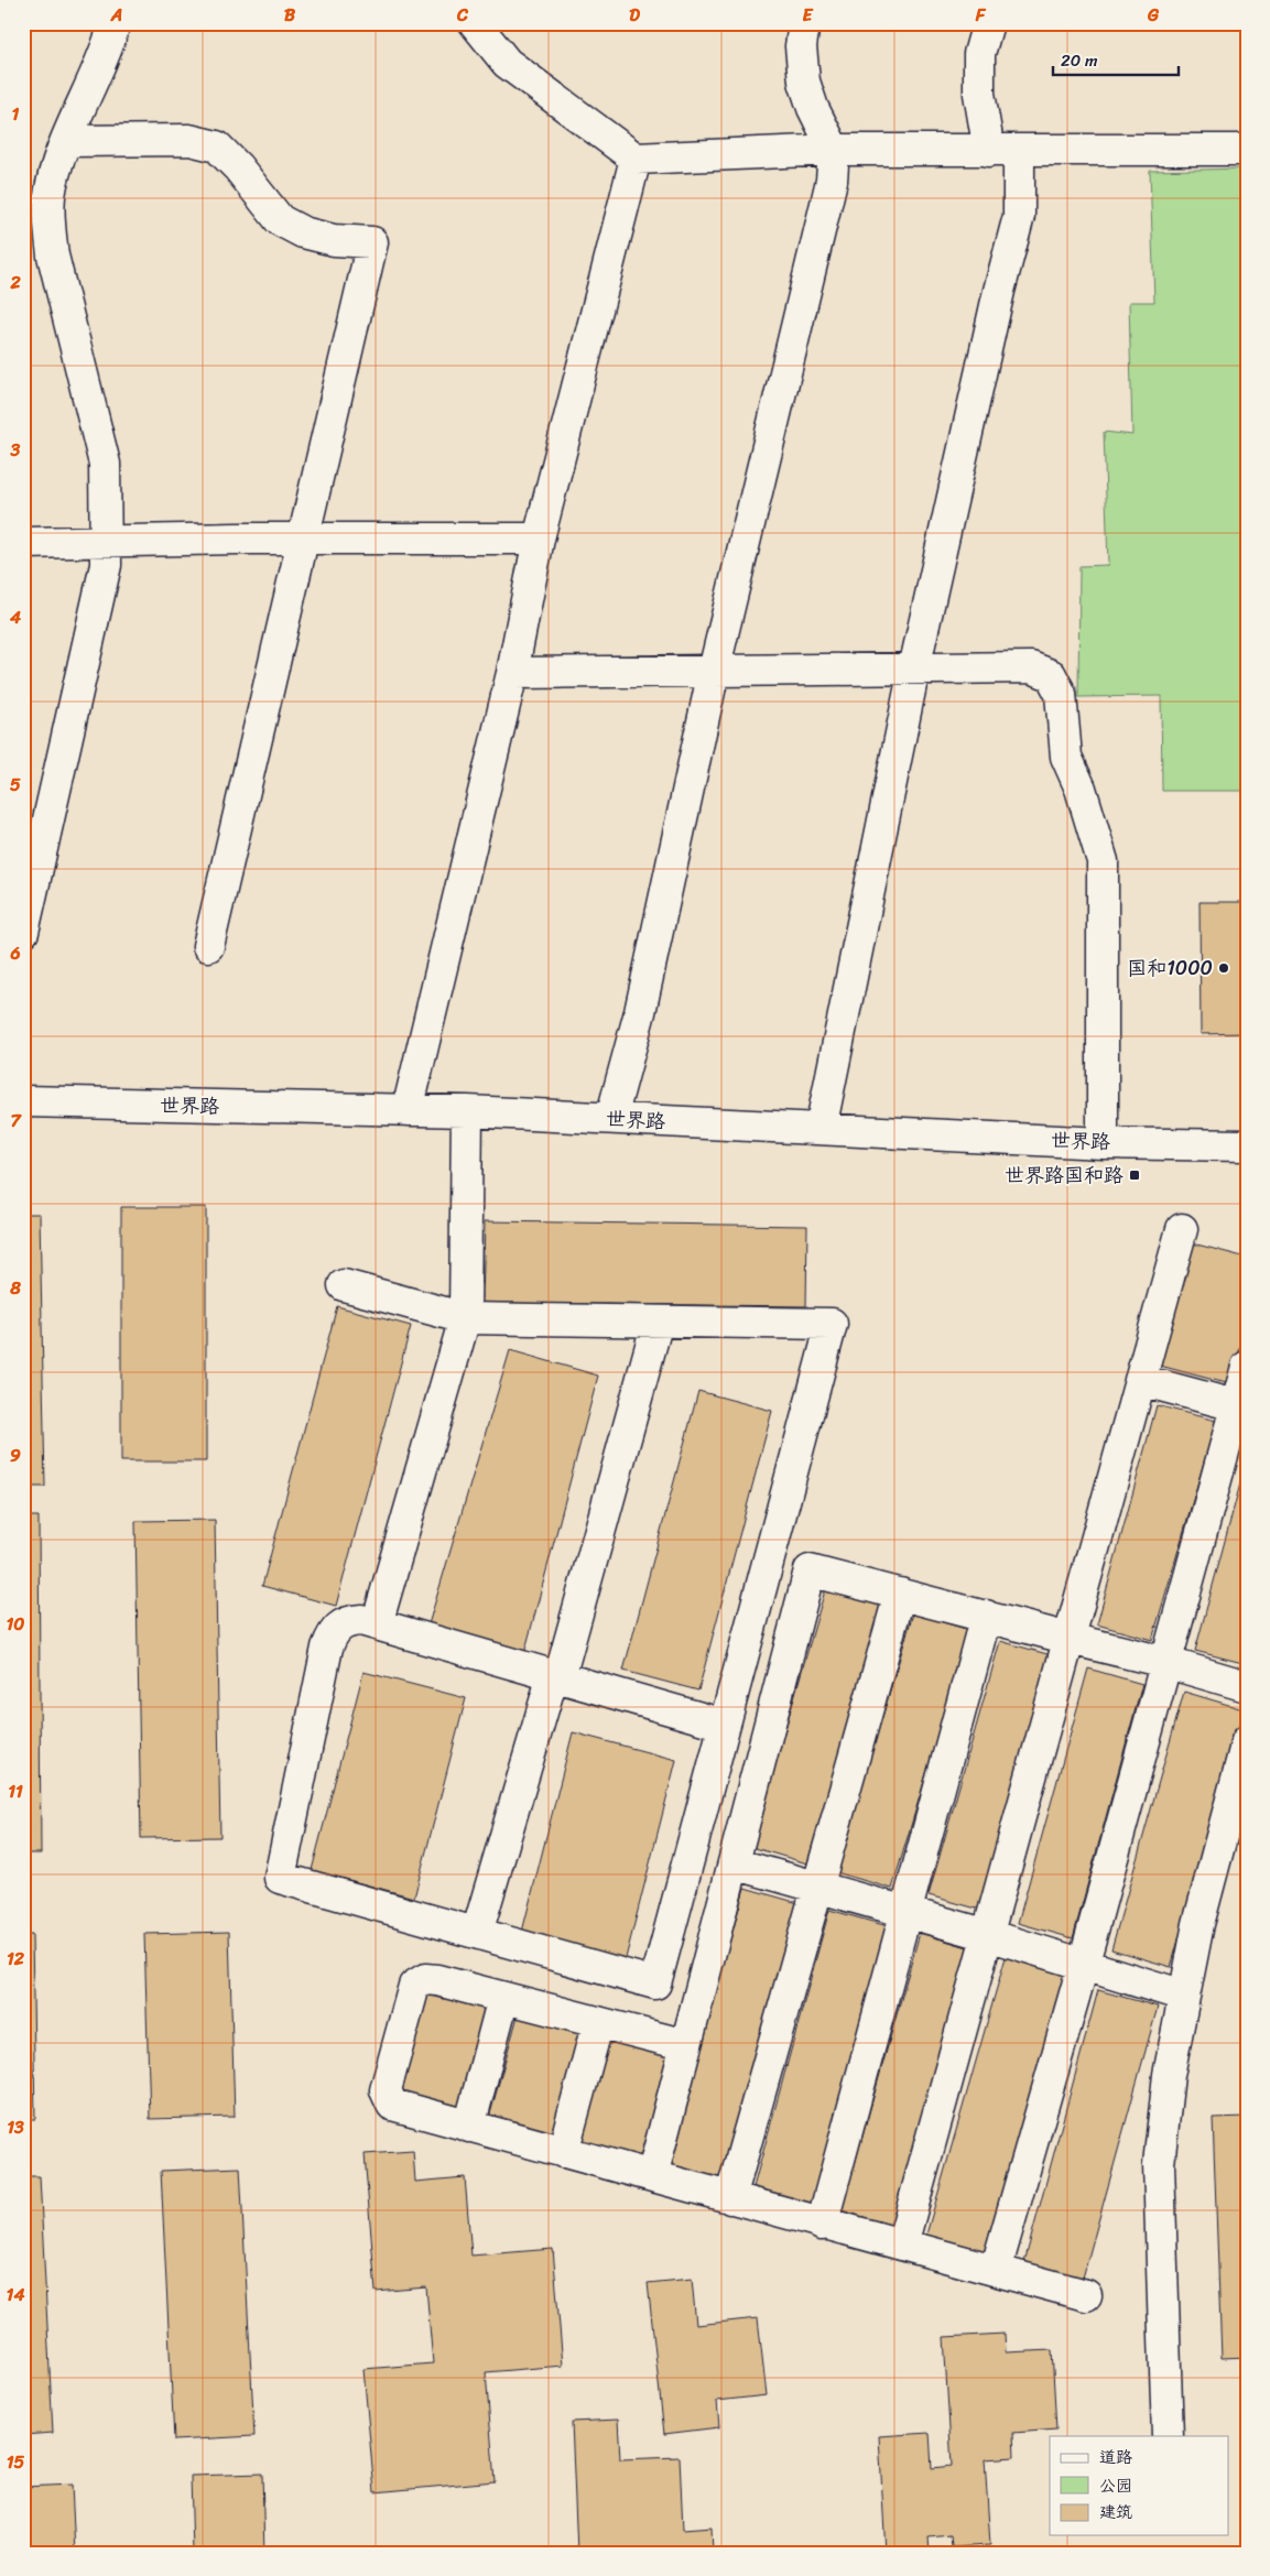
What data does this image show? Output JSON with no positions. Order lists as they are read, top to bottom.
{
  "streets": {
    "street": ["世界路"]
  },
  "places": {
    "other": ["国和1000"],
    "transit": ["世界路国和路"]
  },
  "legend": ["道路", "公园", "建筑"],
  "scale_bar": "20 m",
  "grid": {
    "columns": [
      "A",
      "B",
      "C",
      "D",
      "E",
      "F",
      "G"
    ],
    "rows": [
      "1",
      "2",
      "3",
      "4",
      "5",
      "6",
      "7",
      "8",
      "9",
      "10",
      "11",
      "12",
      "13",
      "14",
      "15"
    ]
  }
}
